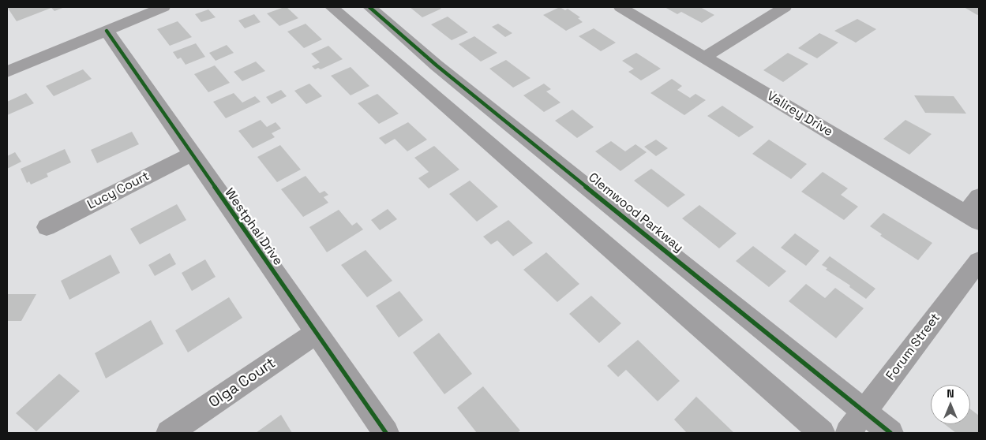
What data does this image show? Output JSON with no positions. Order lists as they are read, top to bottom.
{
  "streets": {
    "street": [
      "Valirey Drive",
      "Lucy Court",
      "Clemwood Parkway",
      "Westphal Drive",
      "Forum Street",
      "Olga Court"
    ]
  },
  "crossings": [
    ["Lucy Court", "Westphal Drive"],
    ["Clemwood Parkway", "Forum Street"],
    ["Westphal Drive", "Olga Court"]
  ],
  "north": "top"
}
